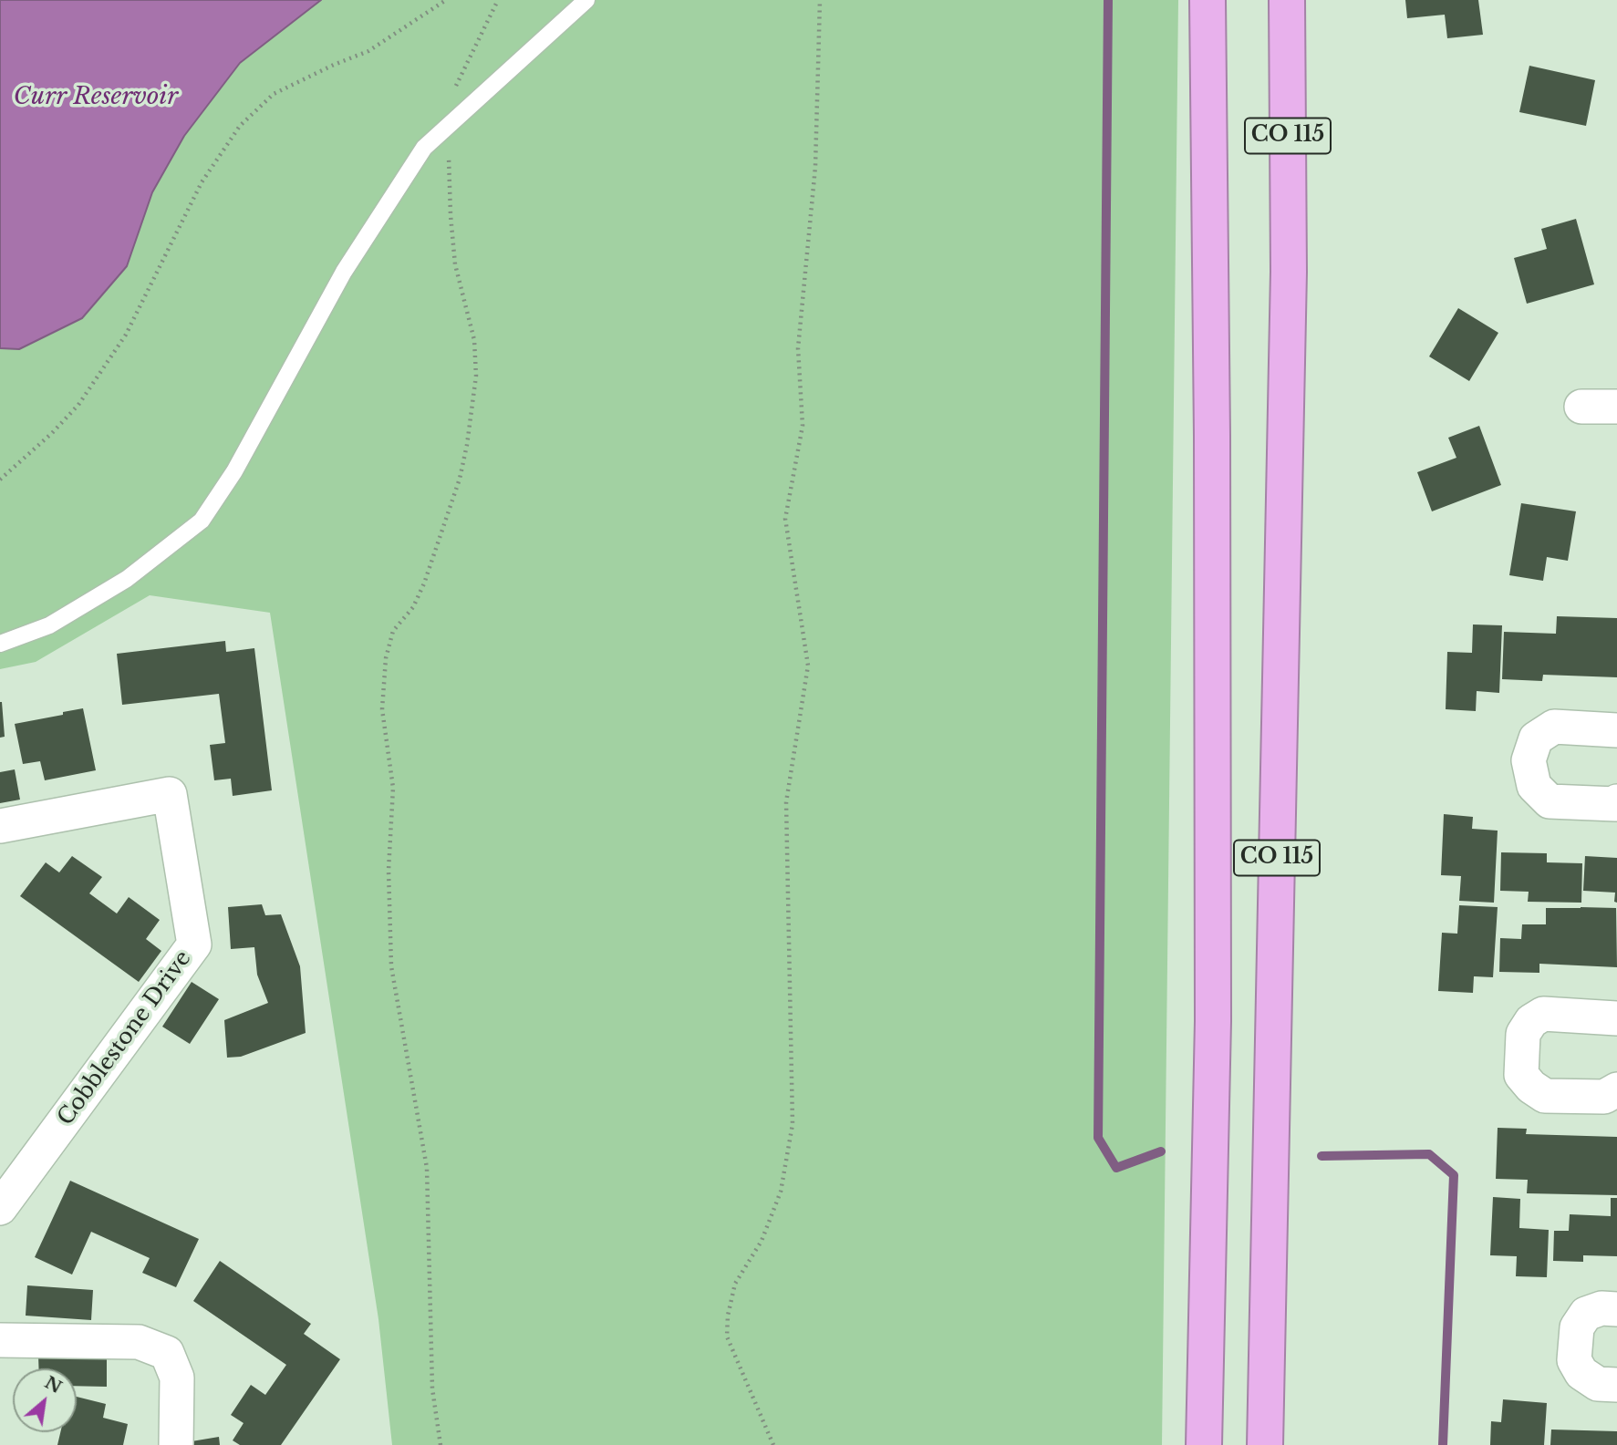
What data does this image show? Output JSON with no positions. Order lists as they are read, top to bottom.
{
  "streets": {
    "highway": ["CO 115"],
    "street": ["Cobblestone Drive"]
  },
  "water": ["Curr Reservoir"],
  "north": "top right"
}
